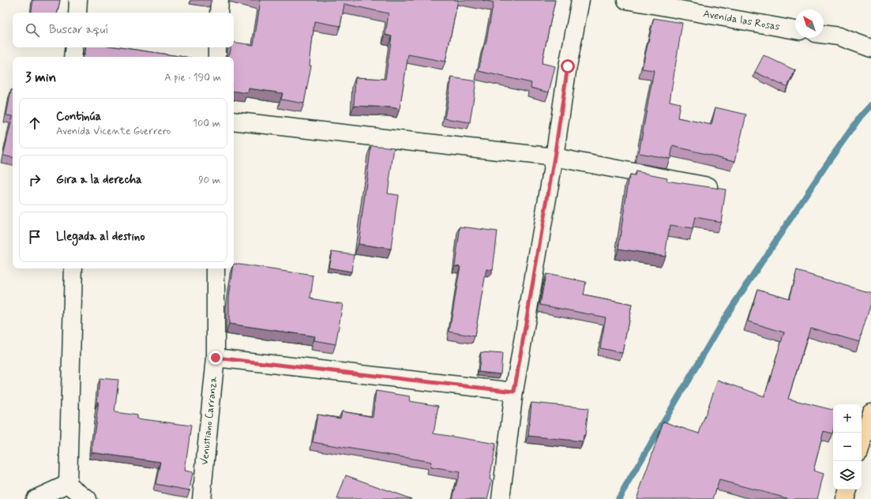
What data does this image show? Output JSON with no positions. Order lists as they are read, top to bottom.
{
  "streets": {
    "street": ["Avenida las Rosas", "Venustiano Carranza"]
  },
  "north": "top left",
  "page": {
    "search": "Buscar aquí",
    "heading": ["3 min", "A pie · 190 m"],
    "list": [
      ["Continúa", "Avenida Vicente Guerrero", "100 m"],
      ["Gira a la derecha", "90 m"],
      "Llegada al destino"
    ],
    "map_buttons": ["+", "−"]
  }
}
